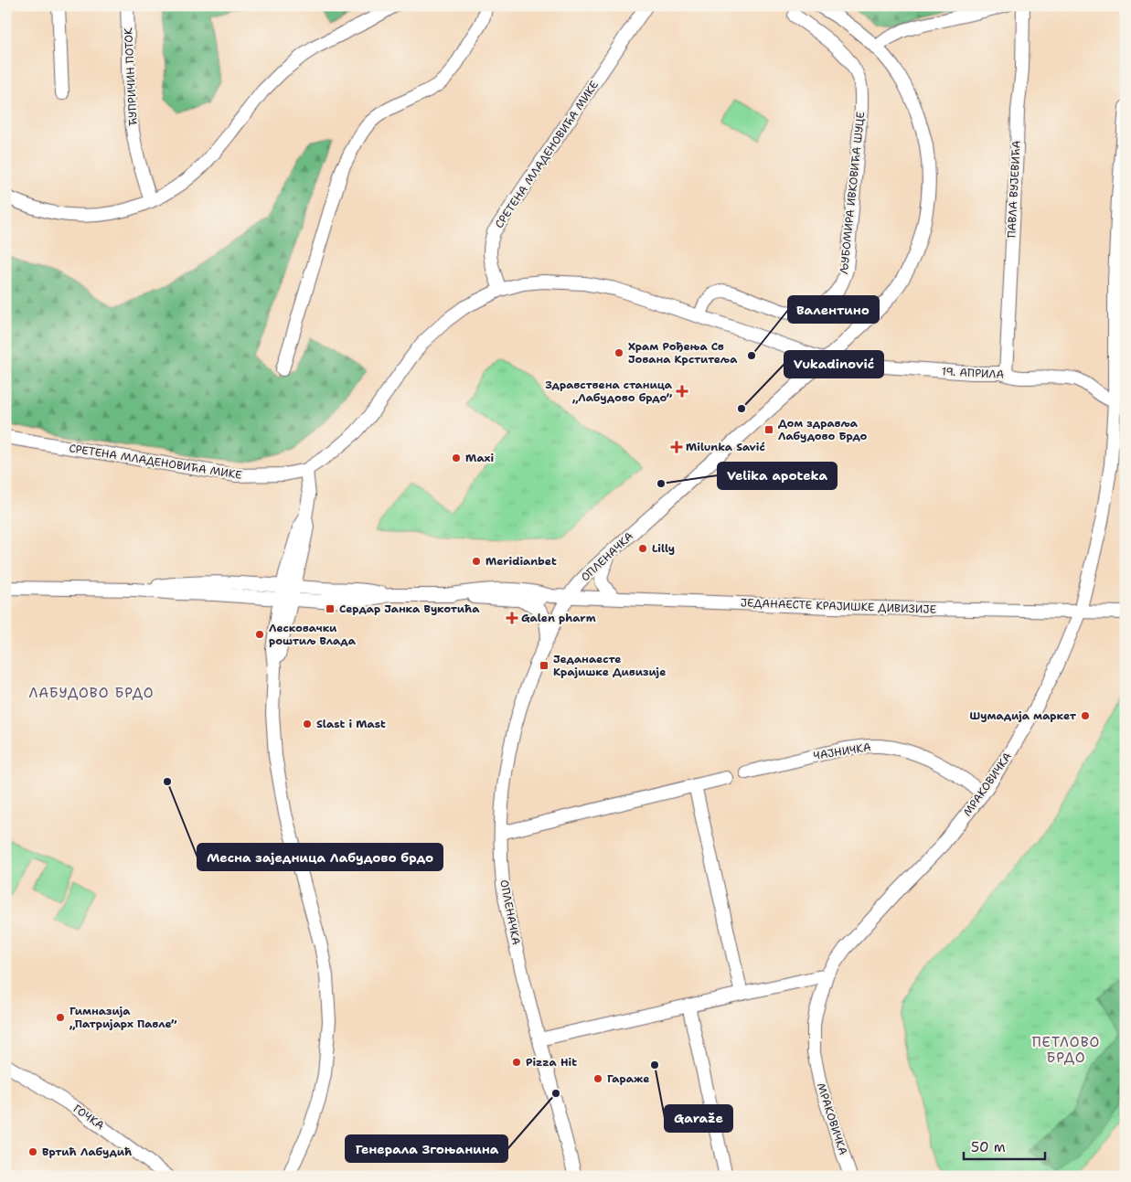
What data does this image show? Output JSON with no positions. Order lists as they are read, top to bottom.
{
  "streets": {
    "street": [
      "ЋУПРИЧИН ПОТОК",
      "СРЕТЕНА МЛАДЕНОВИЋА МИКЕ",
      "ПАВЛА ВУЈЕВИЋА",
      "ЉУБОМИРА ИВКОВИЋА ШУЦЕ",
      "19. АПРИЛА",
      "ОПЛЕНАЧКА",
      "ЈЕДАНАЕСТЕ КРАЈИШКЕ ДИВИЗИЈЕ",
      "ЧАЈНИЧКА",
      "МРАКОВИЧКА",
      "ГОЧКА"
    ]
  },
  "crossings": [
    ["ПАВЛА ВУЈЕВИЋА", "19. АПРИЛА"],
    ["19. АПРИЛА", "ОПЛЕНАЧКА"],
    ["19. АПРИЛА", "МРАКОВИЧКА"],
    ["ОПЛЕНАЧКА", "ЈЕДАНАЕСТЕ КРАЈИШКЕ ДИВИЗИЈЕ"],
    ["ЈЕДАНАЕСТЕ КРАЈИШКЕ ДИВИЗИЈЕ", "МРАКОВИЧКА"],
    ["ЧАЈНИЧКА", "МРАКОВИЧКА"]
  ],
  "districts": ["ЛАБУДОВО БРДО", "ПЕТЛОВО БРДО"],
  "places": {
    "other": [
      "Храм Рођења Св Јована Крститеља",
      "Валентино",
      "Vukadinović",
      "Maxi",
      "Velika apoteka",
      "Lilly",
      "Meridianbet",
      "Лесковачки роштиљ Влада",
      "Шумадија маркет",
      "Slast i Mast",
      "Месна заједница Лабудово брдо",
      "Гимназија „Патријарх Павле”",
      "Pizza Hit",
      "Garaže",
      "Гараже",
      "Генерала Згоњанина",
      "Вртић Лабудић"
    ],
    "health": ["Здравствена станица „Лабудово брдо”", "Milunka Savić", "Galen pharm"],
    "transit": ["Дом здравља Лабудово Брдо", "Сердар Јанка Вукотића", "Једанаесте Крајишке Дивизије"]
  },
  "scale_bar": "50 m"
}
